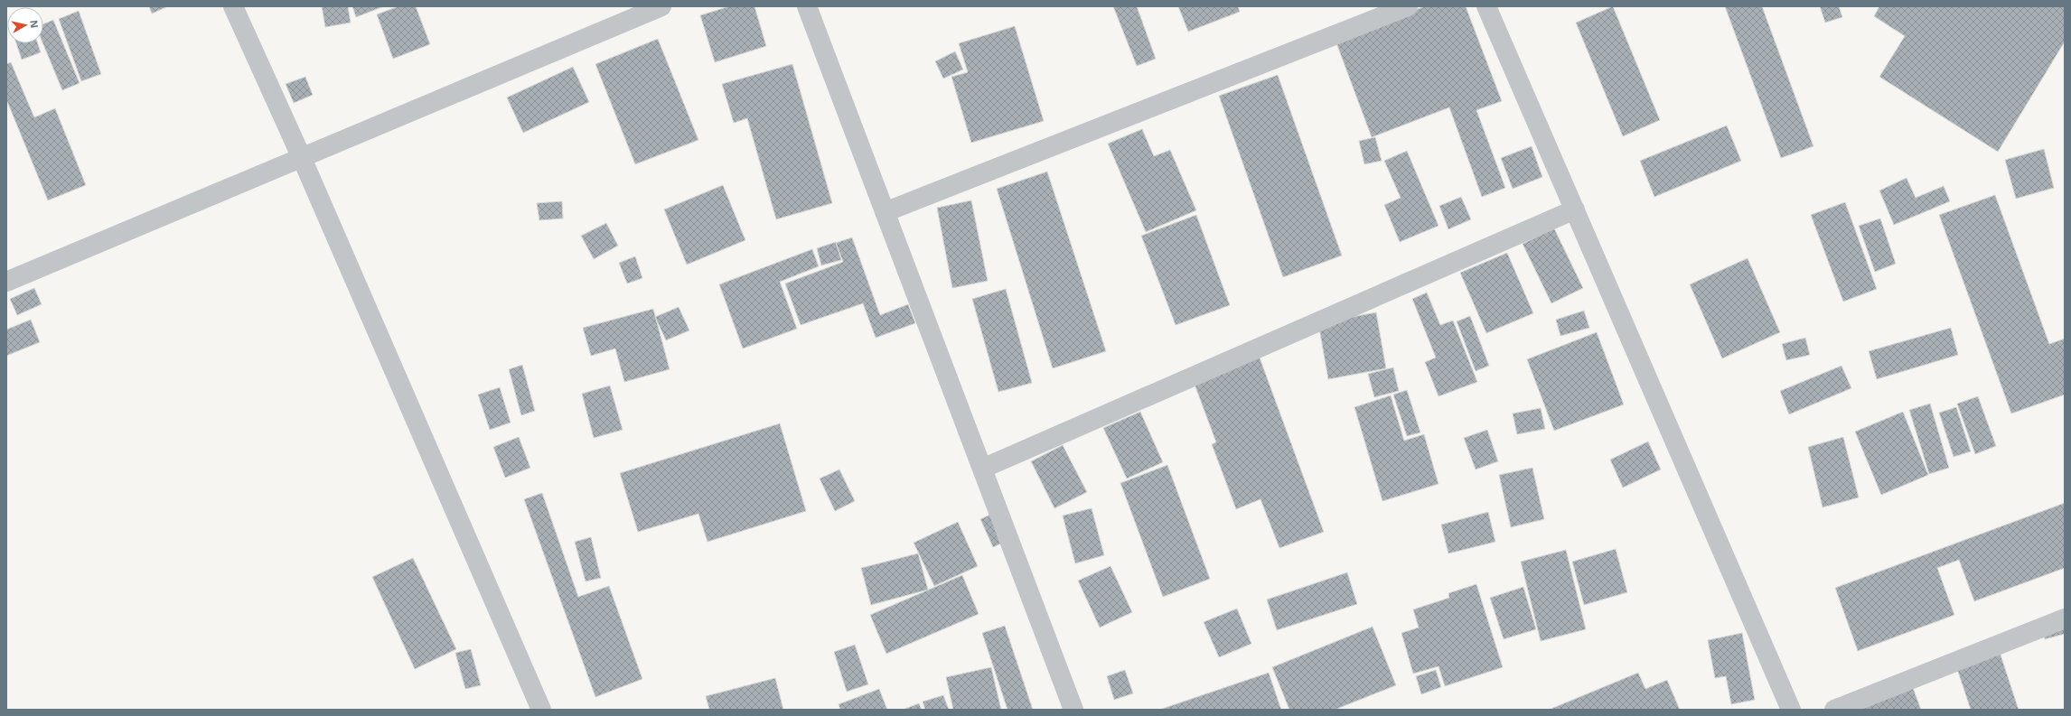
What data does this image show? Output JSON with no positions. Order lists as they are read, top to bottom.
{
  "north": "right"
}
